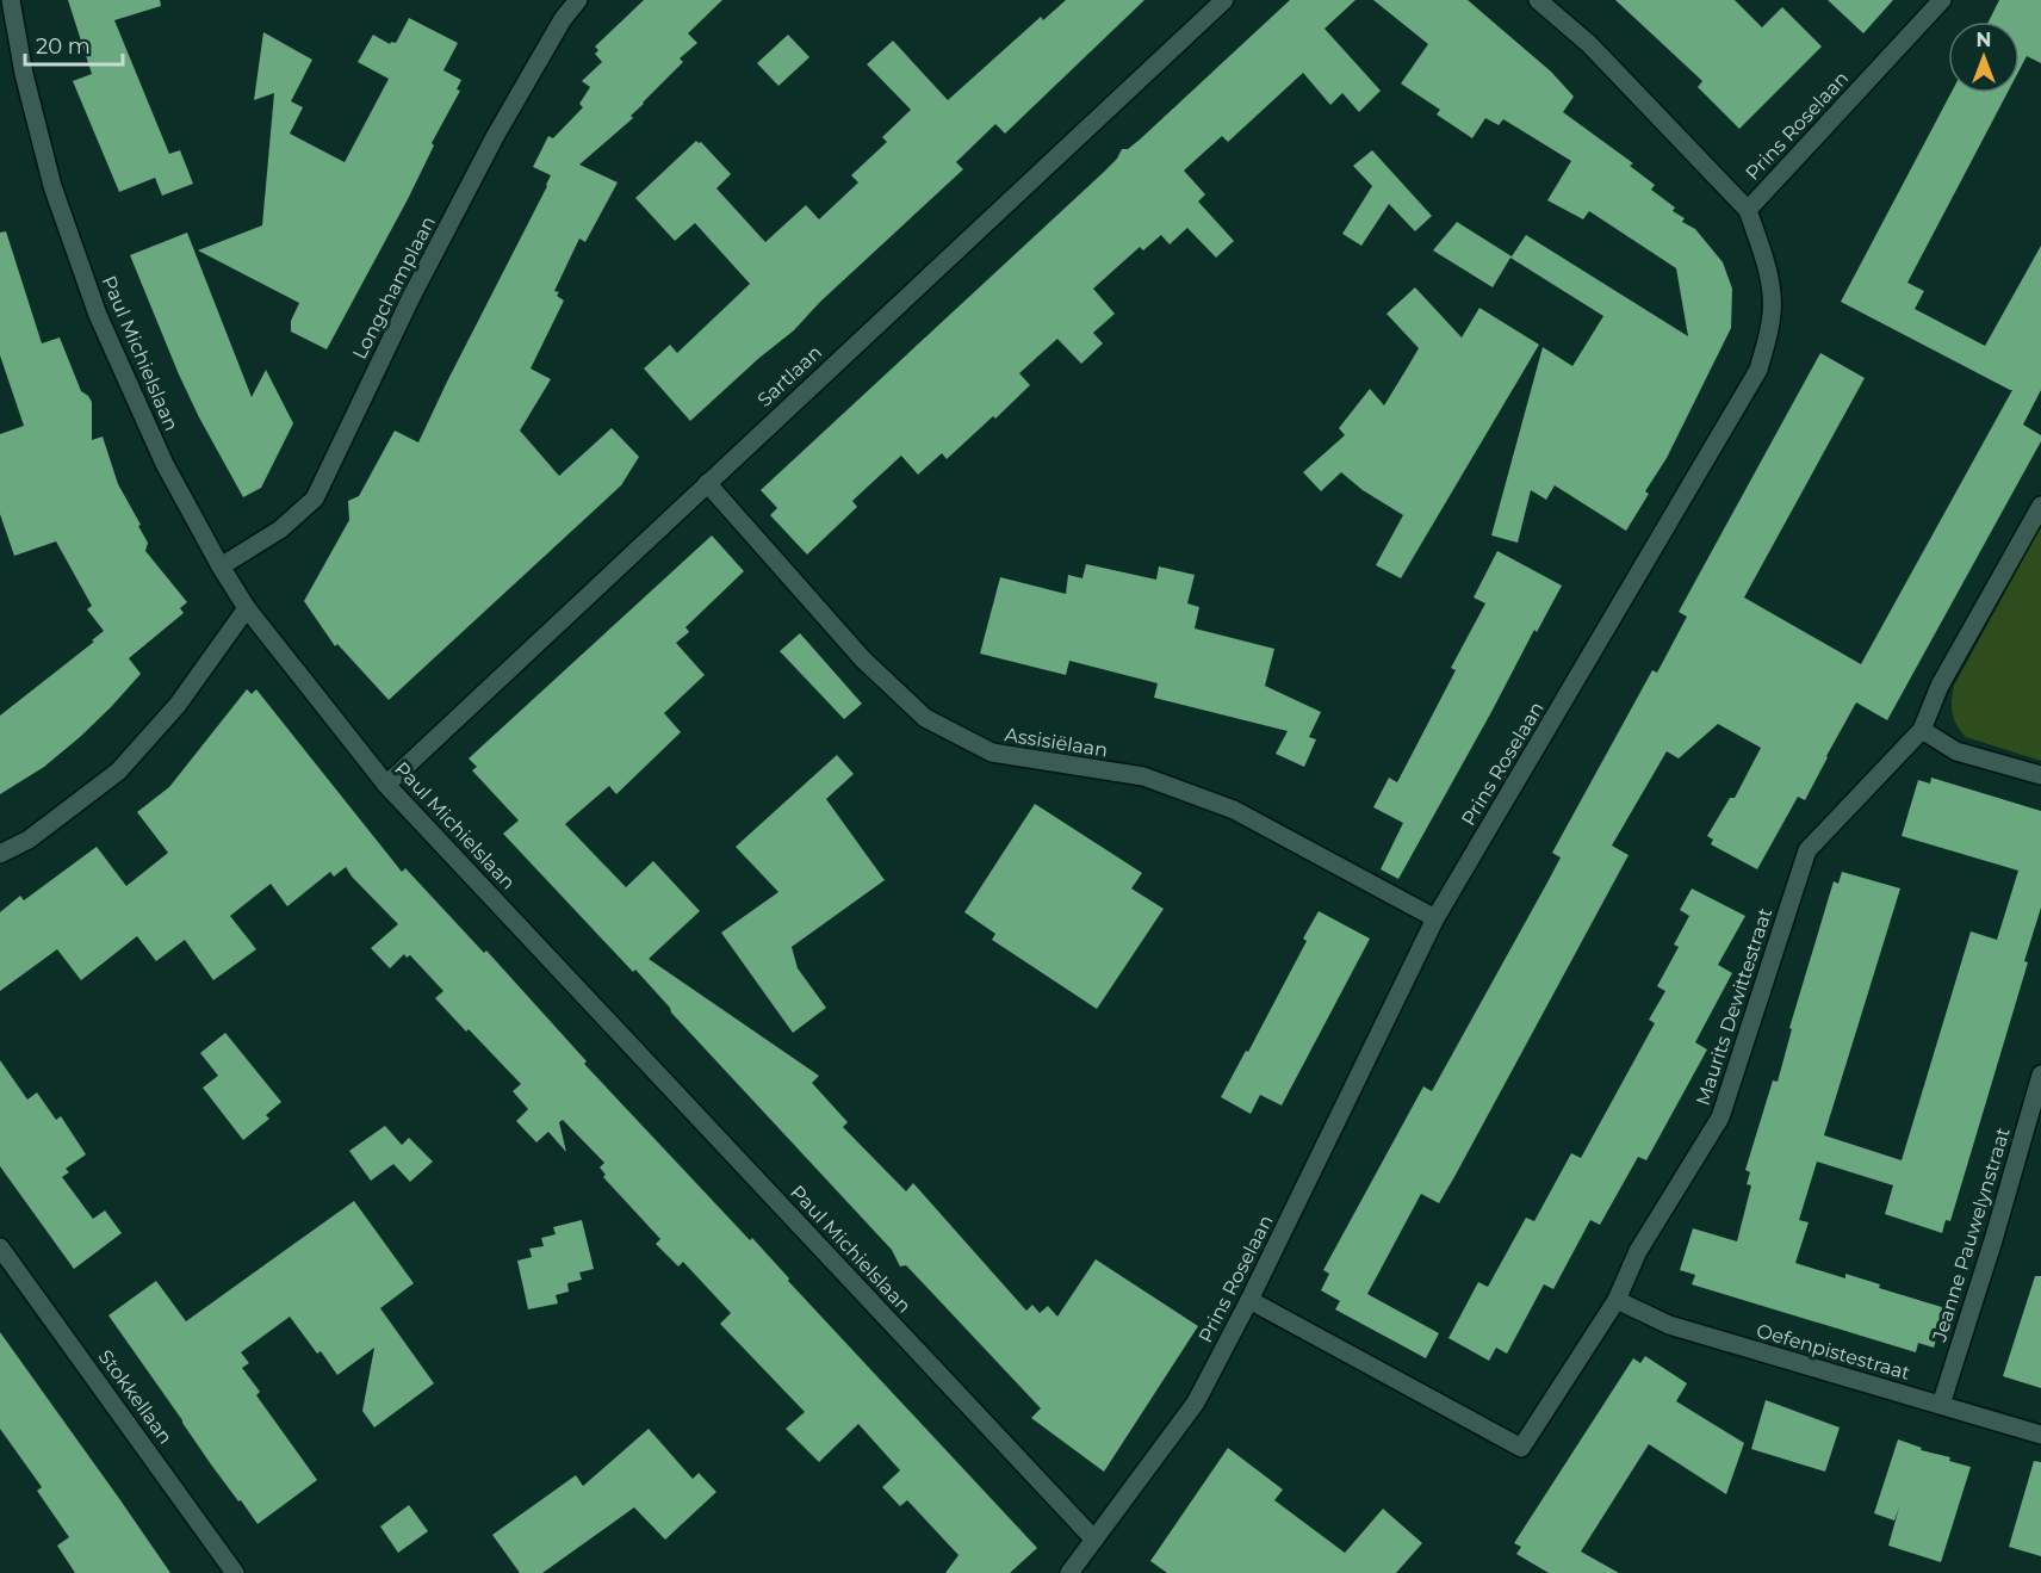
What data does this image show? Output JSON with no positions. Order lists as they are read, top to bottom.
{
  "streets": {
    "street": [
      "Prins Roselaan",
      "Longchamplaan",
      "Paul Michielslaan",
      "Sartlaan",
      "Assisiëlaan",
      "Maurits Dewittestraat",
      "Jeanne Pauwelynstraat",
      "Oefenpistestraat",
      "Stokkellaan"
    ]
  },
  "crossings": [
    ["Prins Roselaan", "Paul Michielslaan"],
    ["Prins Roselaan", "Assisiëlaan"],
    ["Prins Roselaan", "Maurits Dewittestraat"],
    ["Longchamplaan", "Paul Michielslaan"],
    ["Paul Michielslaan", "Sartlaan"],
    ["Sartlaan", "Assisiëlaan"],
    ["Maurits Dewittestraat", "Oefenpistestraat"],
    ["Jeanne Pauwelynstraat", "Oefenpistestraat"]
  ],
  "scale_bar": "20 m",
  "north": "top"
}
